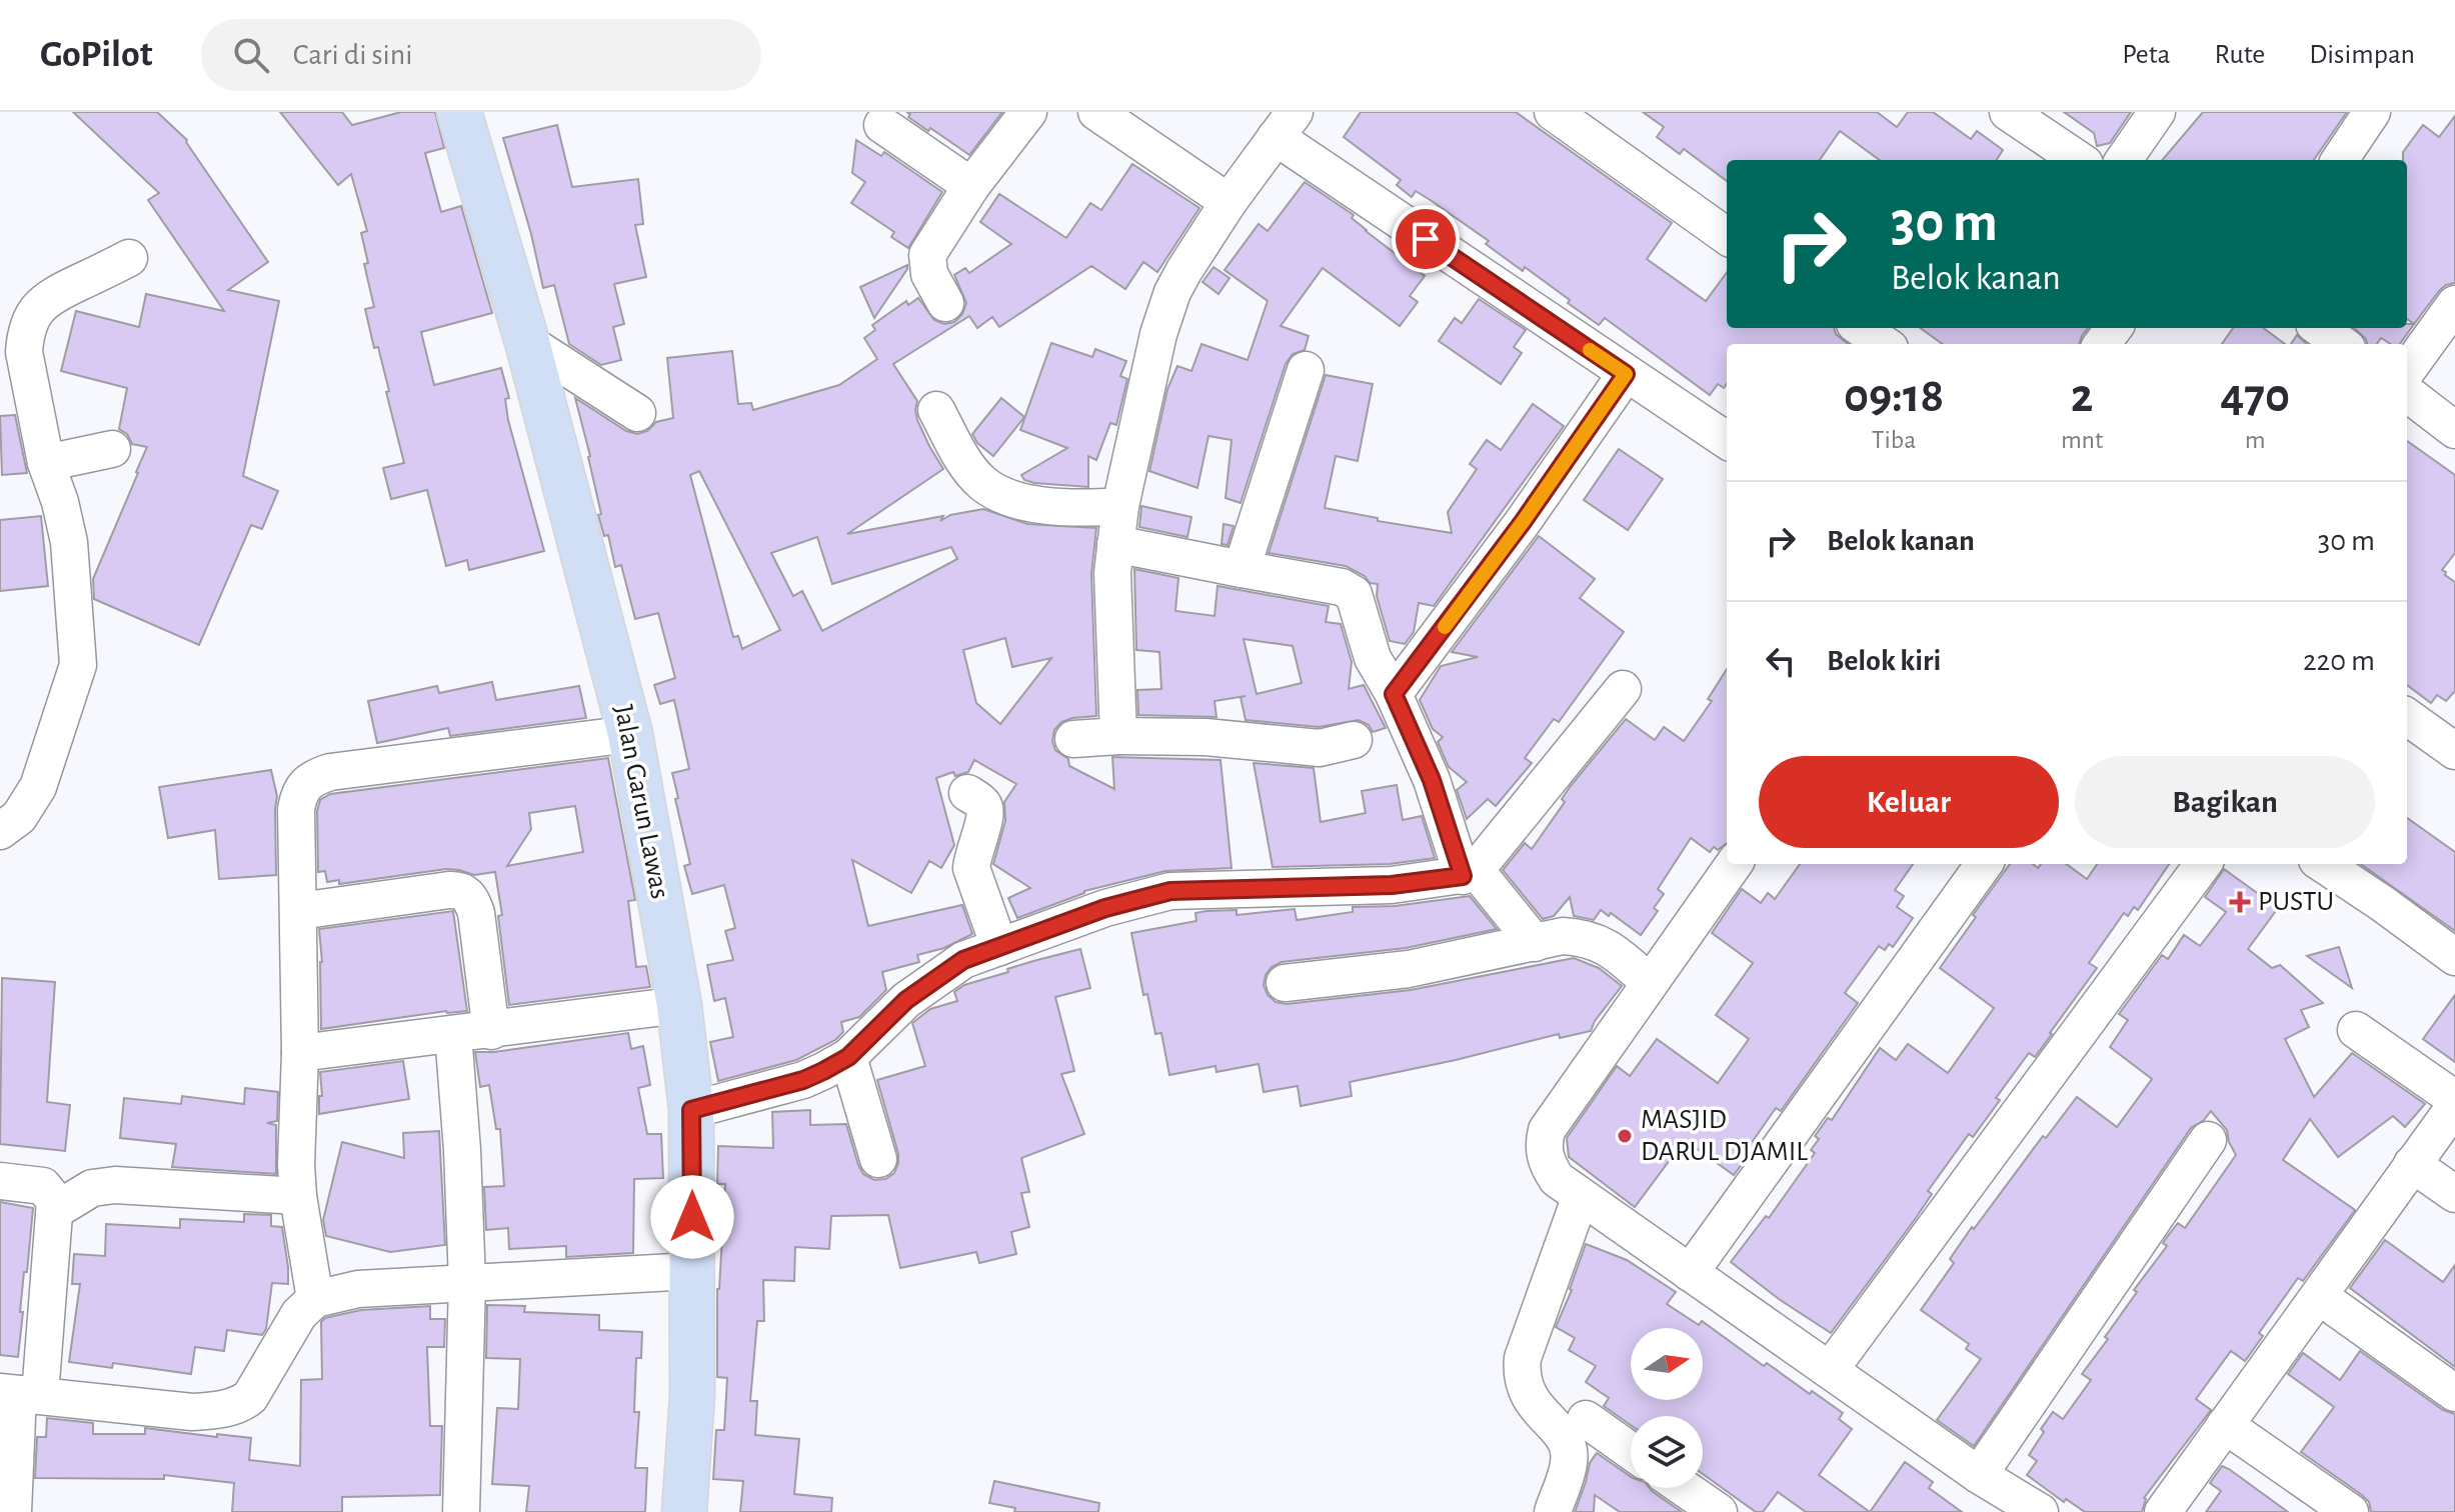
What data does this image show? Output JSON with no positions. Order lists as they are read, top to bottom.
{
  "streets": {
    "main road": ["Jalan Garun Lawas"]
  },
  "places": {
    "health": ["PUSTU"],
    "other": ["MASJID DARUL DJAMIL"]
  },
  "north": "right",
  "page": {
    "header": "GoPilot",
    "search": "Cari di sini",
    "nav": ["Peta", "Rute", "Disimpan"],
    "turn": ["30 m", "Belok kanan"],
    "eta": [
      "09:18",
      "Tiba",
      "2",
      "mnt",
      "470",
      "m"
    ],
    "list": [
      {
        "name": "Belok kanan",
        "value": "30 m"
      },
      {
        "name": "Belok kiri",
        "value": "220 m"
      }
    ],
    "buttons": ["Keluar", "Bagikan"]
  }
}
